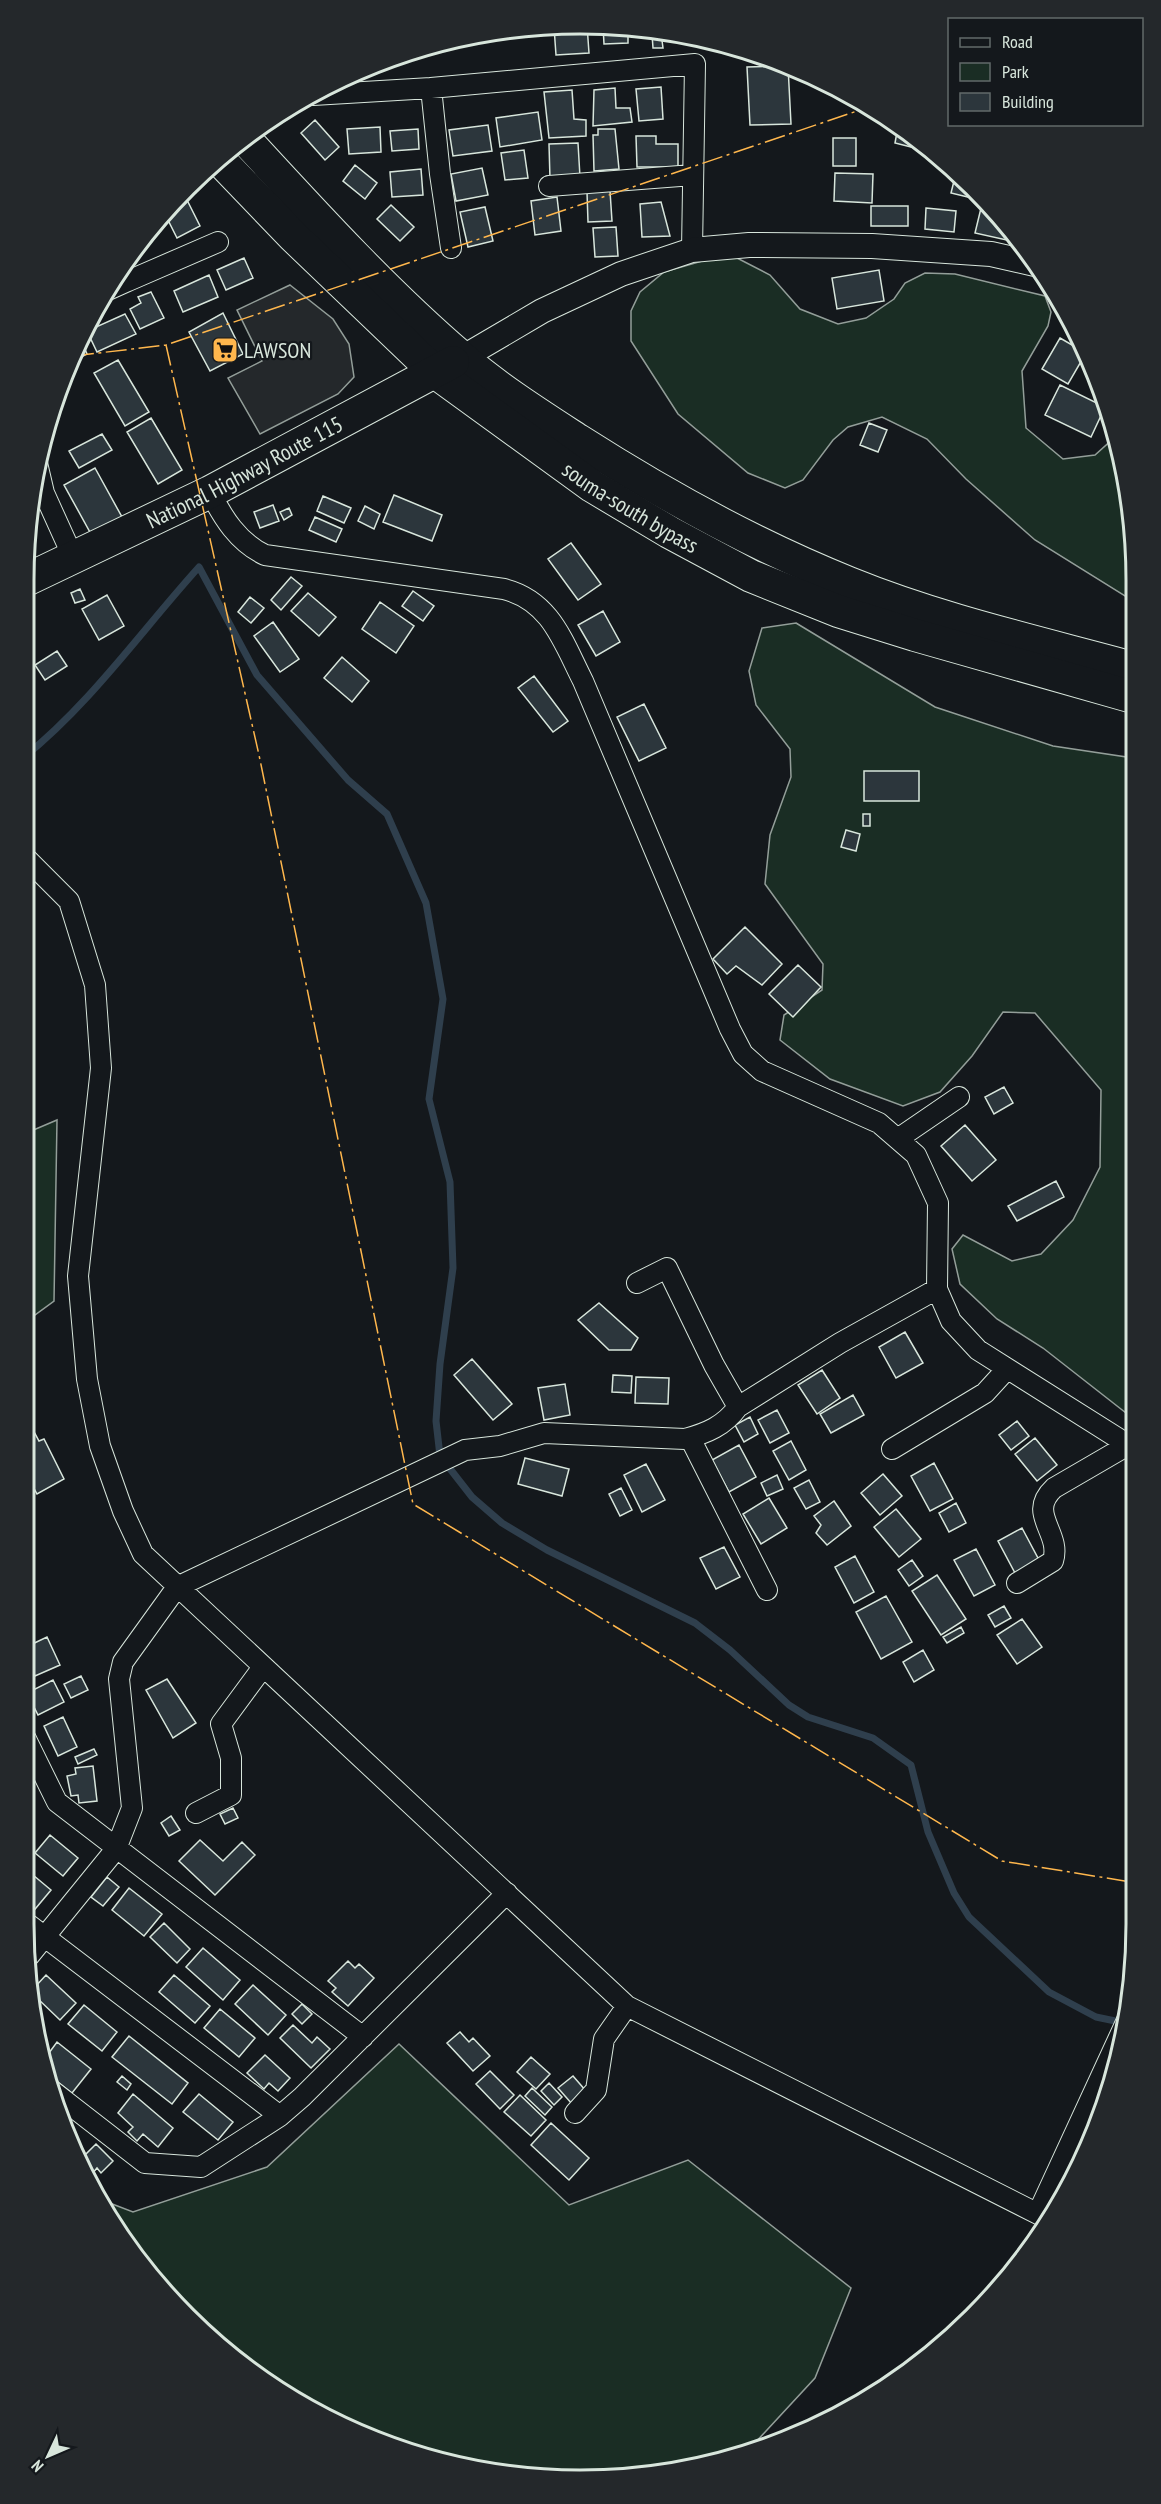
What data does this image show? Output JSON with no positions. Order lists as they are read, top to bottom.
{
  "streets": {
    "highway": ["National Highway Route 115", "souma-south bypass"]
  },
  "crossings": [
    ["National Highway Route 115", "souma-south bypass"]
  ],
  "places": {
    "supermarket": ["LAWSON"]
  },
  "legend": ["Road", "Park", "Building"],
  "north": "bottom left"
}
